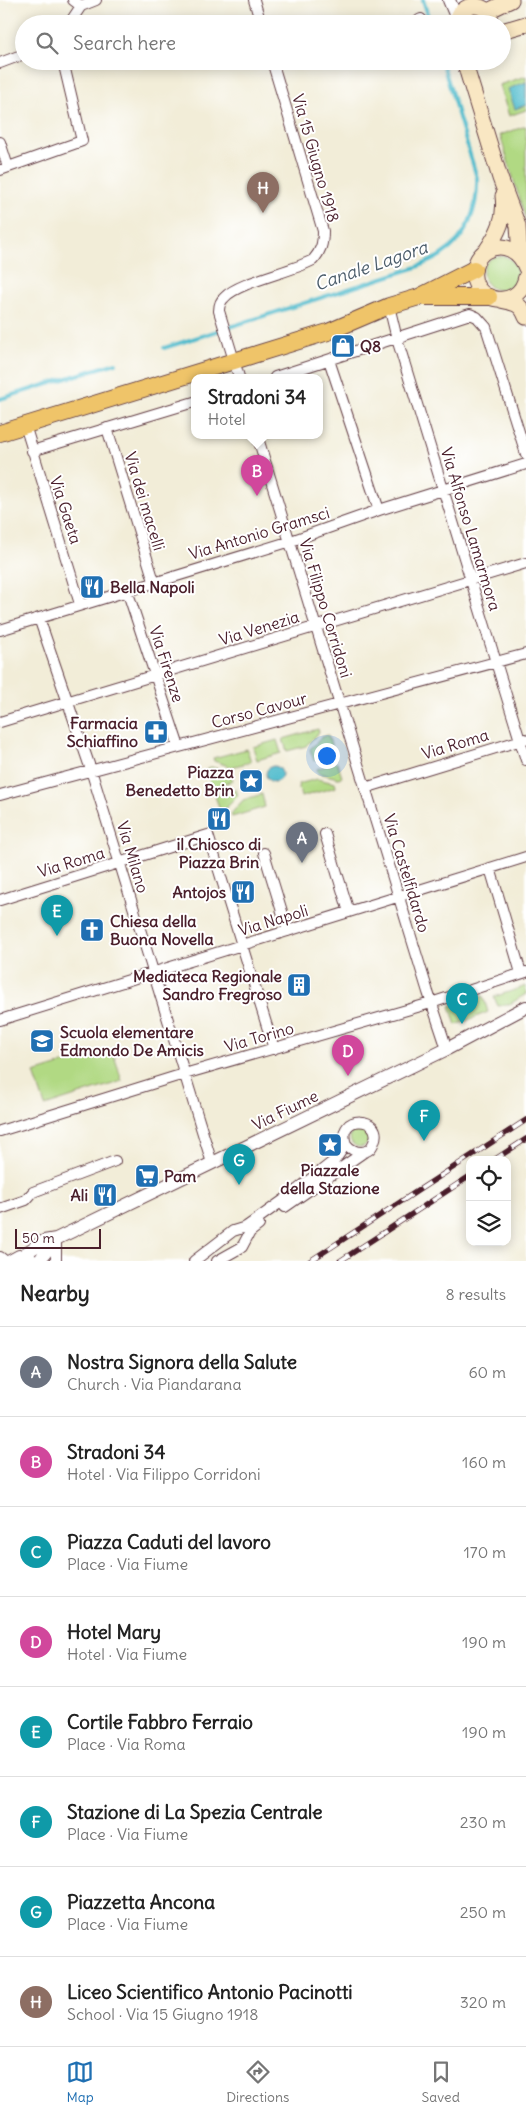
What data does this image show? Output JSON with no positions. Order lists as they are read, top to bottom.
{
  "streets": {
    "street": [
      "Via 15 Giugno 1918",
      "Via dei macelli",
      "Via Gaeta",
      "Via Alfonso Lamarmora",
      "Via Antonio Gramsci",
      "Via Filippo Corridoni",
      "Via Venezia",
      "Via Firenze",
      "Corso Cavour",
      "Via Roma",
      "Via Milano",
      "Via Castelfidardo",
      "Via Napoli",
      "Via Torino",
      "Via Fiume"
    ]
  },
  "crossings": [
    ["Via dei macelli", "Via Antonio Gramsci"],
    ["Via Gaeta", "Via Antonio Gramsci"],
    ["Via Alfonso Lamarmora", "Via Antonio Gramsci"],
    ["Via Alfonso Lamarmora", "Via Venezia"],
    ["Via Alfonso Lamarmora", "Corso Cavour"],
    ["Via Alfonso Lamarmora", "Via Roma"],
    ["Via Antonio Gramsci", "Via Filippo Corridoni"],
    ["Via Antonio Gramsci", "Via Firenze"],
    ["Via Antonio Gramsci", "Via Milano"],
    ["Via Filippo Corridoni", "Via Venezia"],
    ["Via Filippo Corridoni", "Corso Cavour"],
    ["Via Filippo Corridoni", "Via Castelfidardo"],
    ["Via Venezia", "Via Firenze"],
    ["Via Venezia", "Via Milano"],
    ["Via Firenze", "Corso Cavour"],
    ["Corso Cavour", "Via Milano"],
    ["Corso Cavour", "Via Castelfidardo"],
    ["Via Roma", "Via Milano"],
    ["Via Roma", "Via Castelfidardo"],
    ["Via Roma", "Via Napoli"],
    ["Via Milano", "Via Napoli"],
    ["Via Milano", "Via Torino"],
    ["Via Milano", "Via Fiume"],
    ["Via Castelfidardo", "Via Napoli"],
    ["Via Castelfidardo", "Via Torino"],
    ["Via Castelfidardo", "Via Fiume"]
  ],
  "water": ["Canale Lagora"],
  "places": {
    "shop": ["Q8"],
    "restaurant": [
      "Bella Napoli",
      "il Chiosco di Piazza Brin",
      "Antojos",
      "Ali"
    ],
    "pharmacy": ["Farmacia Schiaffino"],
    "place": ["Piazza Benedetto Brin", "Piazzale della Stazione"],
    "church": ["Chiesa della Buona Novella"],
    "building": ["Mediateca Regionale Sandro Fregroso"],
    "school or university": ["Scuola elementare Edmondo De Amicis"],
    "supermarket": ["Pam"]
  },
  "scale_bar": "50 m",
  "page": {
    "search": "Search here",
    "pins": [
      "H",
      "B",
      "A",
      "E",
      "C",
      "D",
      "F",
      "G"
    ],
    "popup": ["Stradoni 34", "Hotel"],
    "scale": "50 m",
    "heading": ["Nearby", "8 results"],
    "list": [
      {
        "mark": "A",
        "name": "Nostra Signora della Salute",
        "note": "Church · Via Piandarana",
        "value": "60 m"
      },
      {
        "mark": "B",
        "name": "Stradoni 34",
        "note": "Hotel · Via Filippo Corridoni",
        "value": "160 m"
      },
      {
        "mark": "C",
        "name": "Piazza Caduti del lavoro",
        "note": "Place · Via Fiume",
        "value": "170 m"
      },
      {
        "mark": "D",
        "name": "Hotel Mary",
        "note": "Hotel · Via Fiume",
        "value": "190 m"
      },
      {
        "mark": "E",
        "name": "Cortile Fabbro Ferraio",
        "note": "Place · Via Roma",
        "value": "190 m"
      },
      {
        "mark": "F",
        "name": "Stazione di La Spezia Centrale",
        "note": "Place · Via Fiume",
        "value": "230 m"
      },
      {
        "mark": "G",
        "name": "Piazzetta Ancona",
        "note": "Place · Via Fiume",
        "value": "250 m"
      },
      {
        "mark": "H",
        "name": "Liceo Scientifico Antonio Pacinotti",
        "note": "School · Via 15 Giugno 1918",
        "value": "320 m"
      }
    ],
    "nav": ["Map", "Directions", "Saved"]
  }
}
